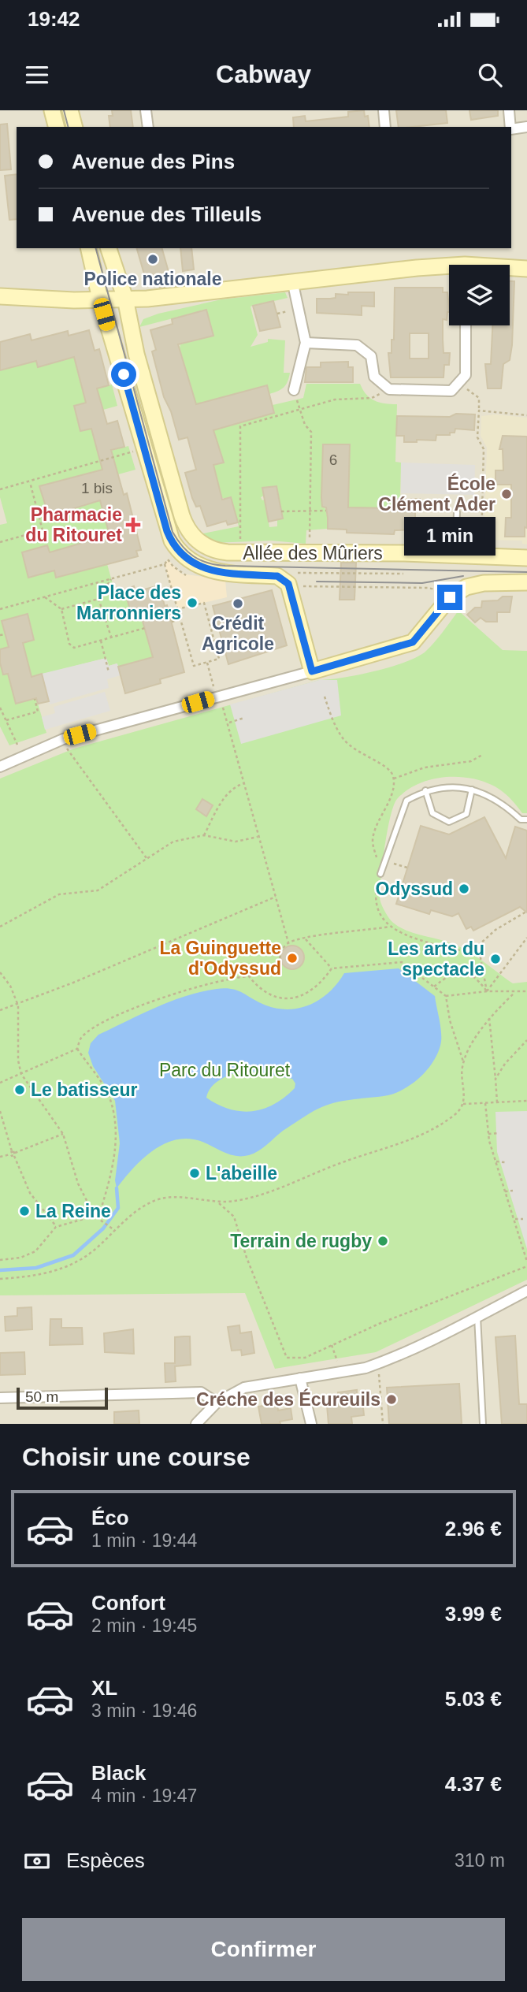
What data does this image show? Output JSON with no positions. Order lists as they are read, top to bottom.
{
  "streets": {
    "street": ["Allée des Mûriers"]
  },
  "parks": ["Parc du Ritouret"],
  "places": {
    "other": [
      "Police nationale",
      "École Clément Ader",
      "Place des Marronniers",
      "Crédit Agricole",
      "Odyssud",
      "La Guinguette d'Odyssud",
      "Les arts du spectacle",
      "Le batisseur",
      "L'abeille",
      "La Reine",
      "Terrain de rugby",
      "Créche des Écureuils"
    ],
    "health": ["Pharmacie du Ritouret"]
  },
  "house_numbers": ["6", "1 bis"],
  "scale_bar": "50 m",
  "page": {
    "status": "19:42",
    "header": "Cabway",
    "banner": ["Avenue des Pins", "Avenue des Tilleuls"],
    "bubble": "1 min",
    "scale": "50 m",
    "heading": "Choisir une course",
    "list": [
      {
        "name": "Éco",
        "note": "1 min · 19:44",
        "value": "2.96 €"
      },
      {
        "name": "Confort",
        "note": "2 min · 19:45",
        "value": "3.99 €"
      },
      {
        "name": "XL",
        "note": "3 min · 19:46",
        "value": "5.03 €"
      },
      {
        "name": "Black",
        "note": "4 min · 19:47",
        "value": "4.37 €"
      }
    ],
    "pay": ["Espèces", "310 m"],
    "buttons": "Confirmer"
  }
}
